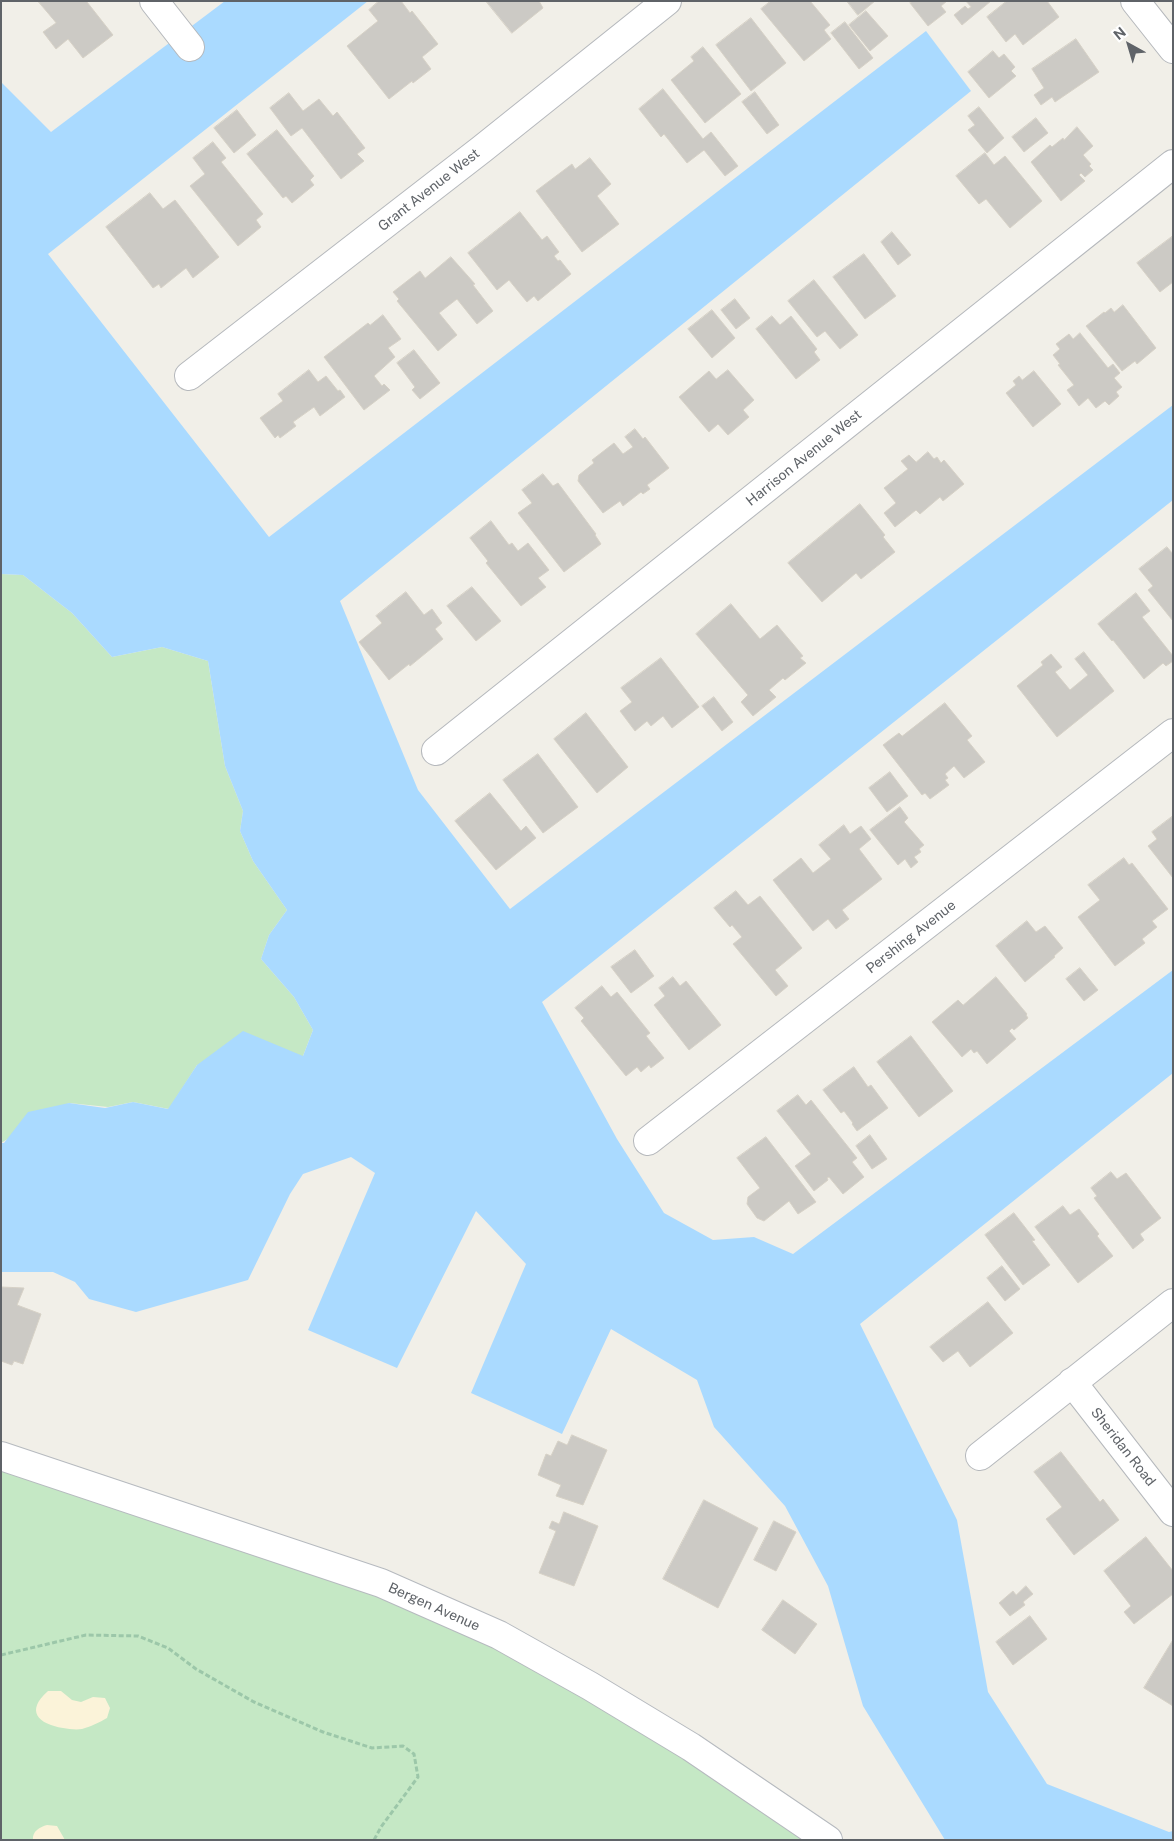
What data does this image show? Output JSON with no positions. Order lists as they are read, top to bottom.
{
  "streets": {
    "street": [
      "Grant Avenue West",
      "Harrison Avenue West",
      "Pershing Avenue",
      "Sheridan Road",
      "Bergen Avenue"
    ]
  },
  "north": "top left"
}
